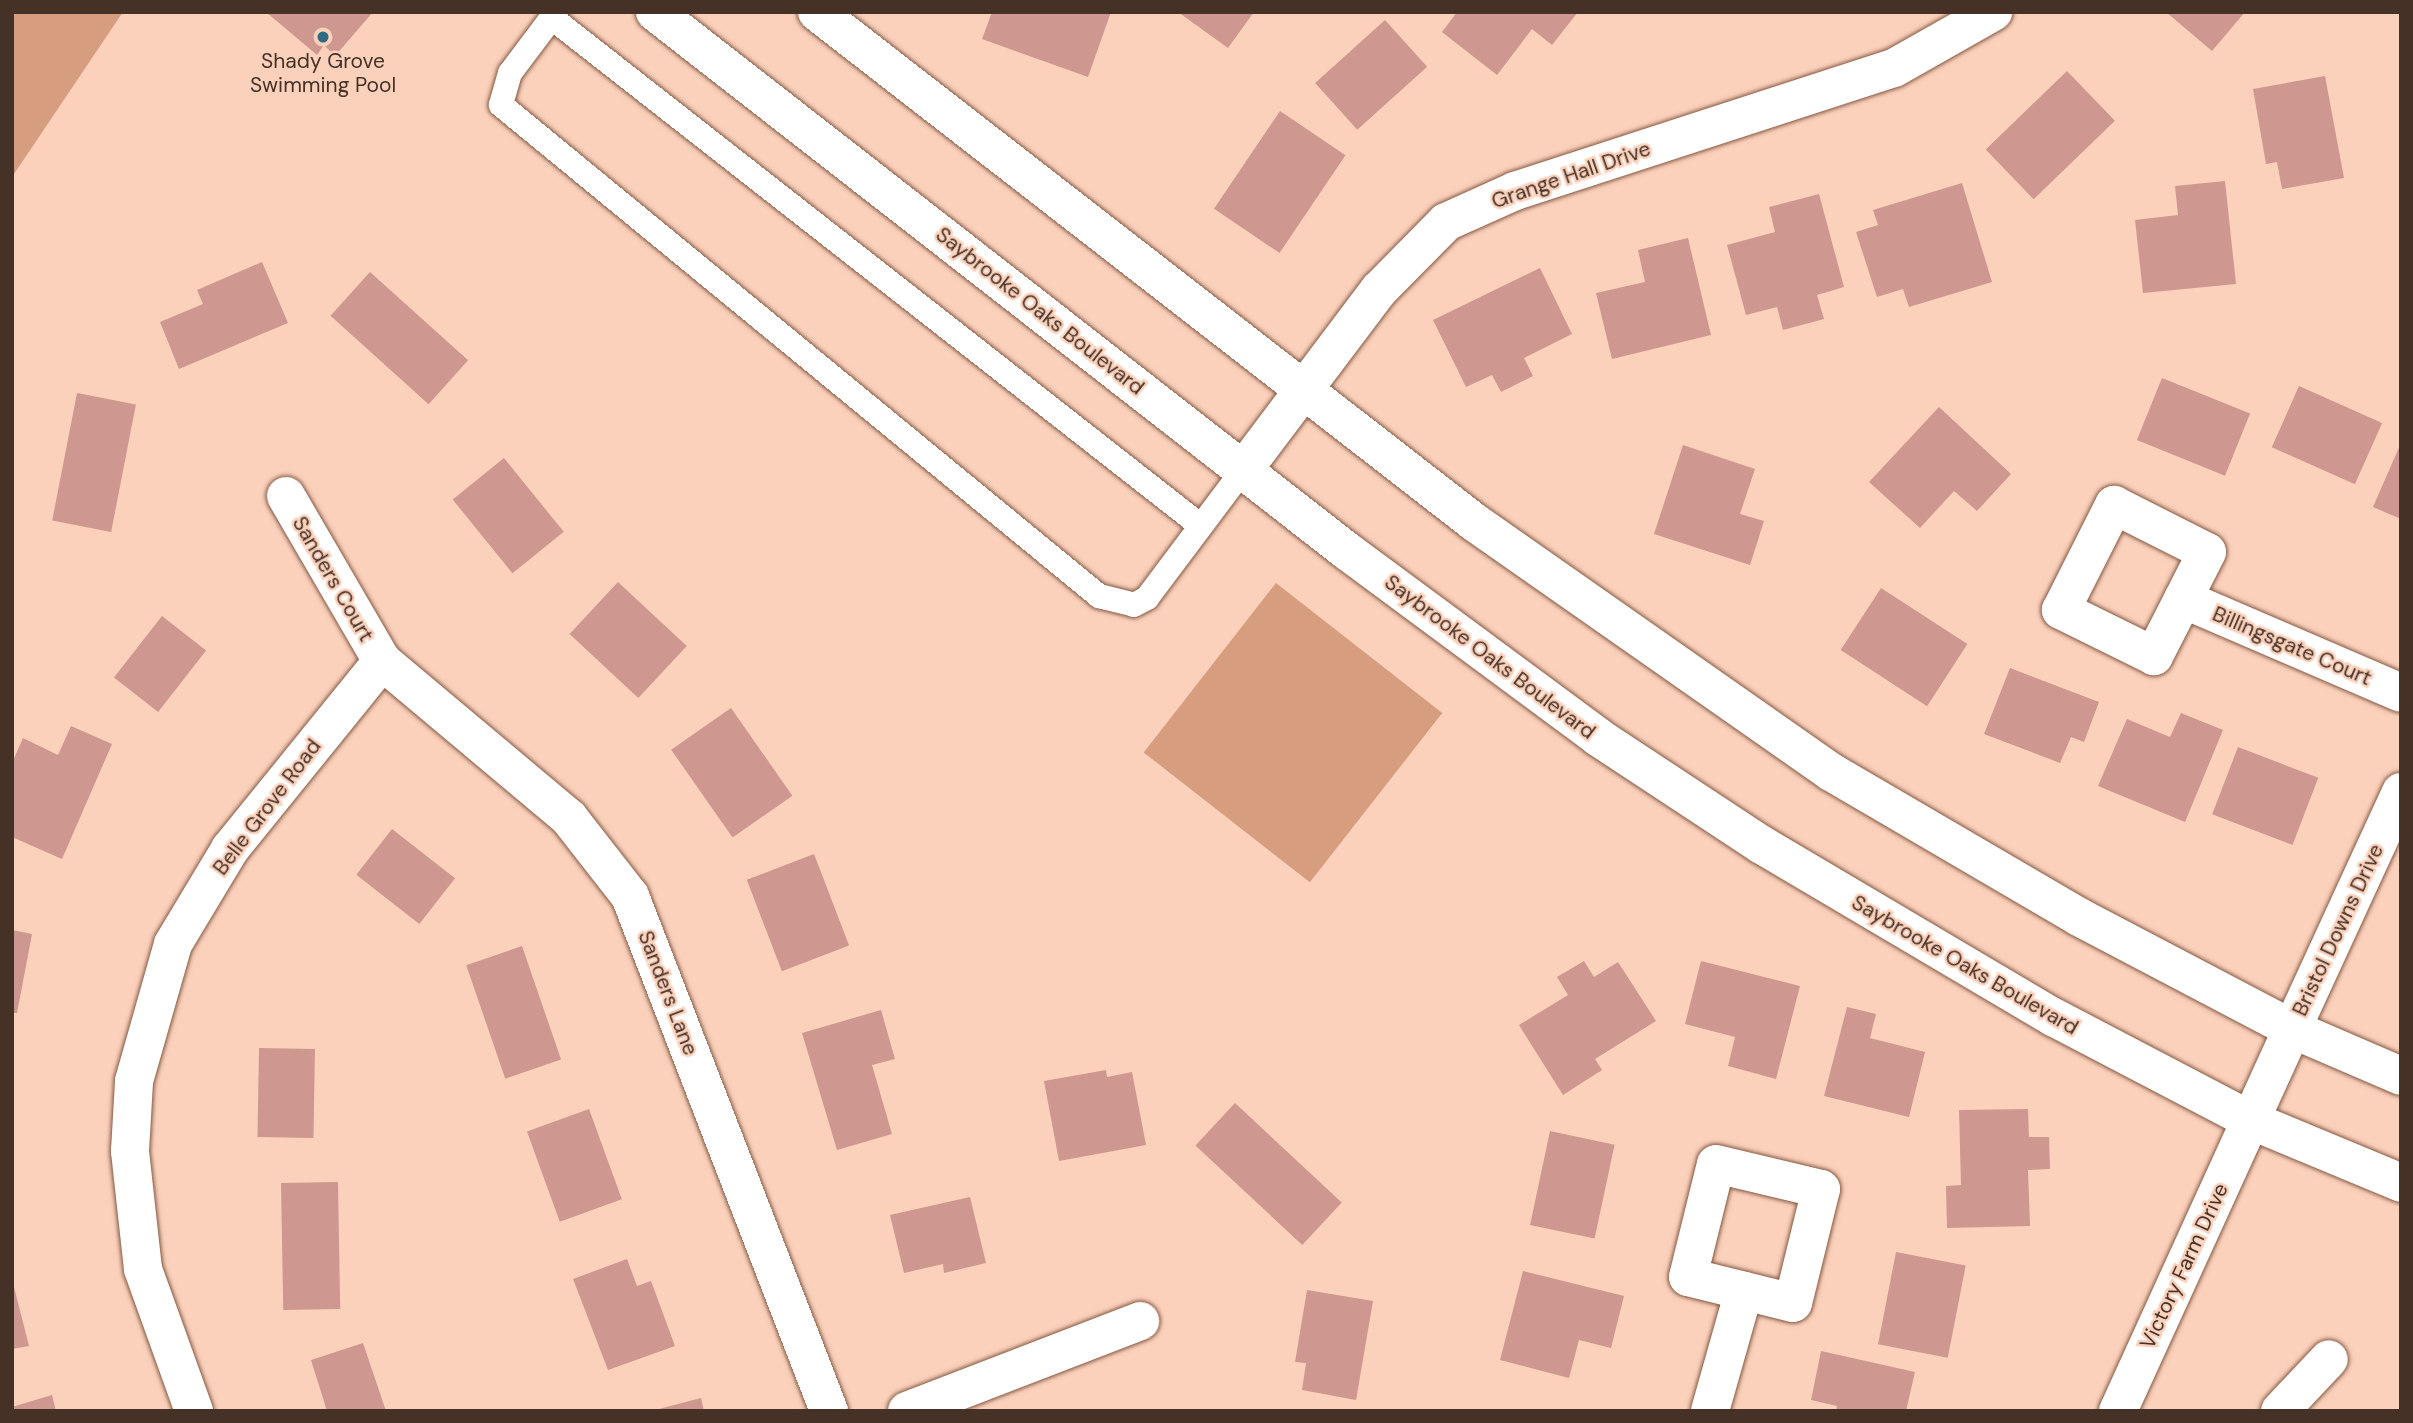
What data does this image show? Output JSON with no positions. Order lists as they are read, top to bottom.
{
  "streets": {
    "street": [
      "Grange Hall Drive",
      "Saybrooke Oaks Boulevard",
      "Sanders Court",
      "Billingsgate Court",
      "Belle Grove Road",
      "Bristol Downs Drive",
      "Sanders Lane",
      "Victory Farm Drive"
    ]
  },
  "crossings": [
    ["Grange Hall Drive", "Saybrooke Oaks Boulevard"],
    ["Saybrooke Oaks Boulevard", "Bristol Downs Drive"],
    ["Saybrooke Oaks Boulevard", "Victory Farm Drive"],
    ["Sanders Court", "Belle Grove Road"],
    ["Sanders Court", "Sanders Lane"],
    ["Belle Grove Road", "Sanders Lane"],
    ["Bristol Downs Drive", "Victory Farm Drive"]
  ],
  "places": ["Shady Grove Swimming Pool"]
}
